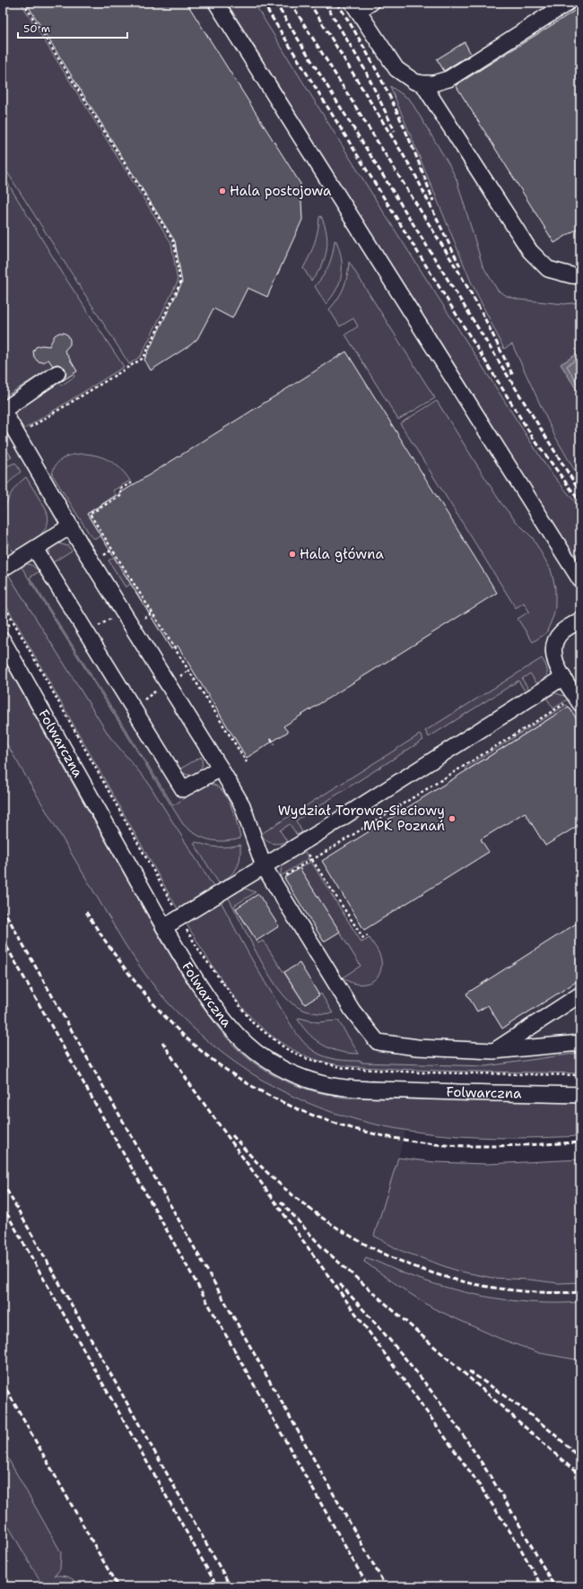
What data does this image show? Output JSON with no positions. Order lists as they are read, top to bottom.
{
  "streets": {
    "street": ["Folwarczna"]
  },
  "places": ["Hala postojowa", "Hala główna", "Wydział Torowo-Sieciowy MPK Poznań"],
  "scale_bar": "50 m"
}
